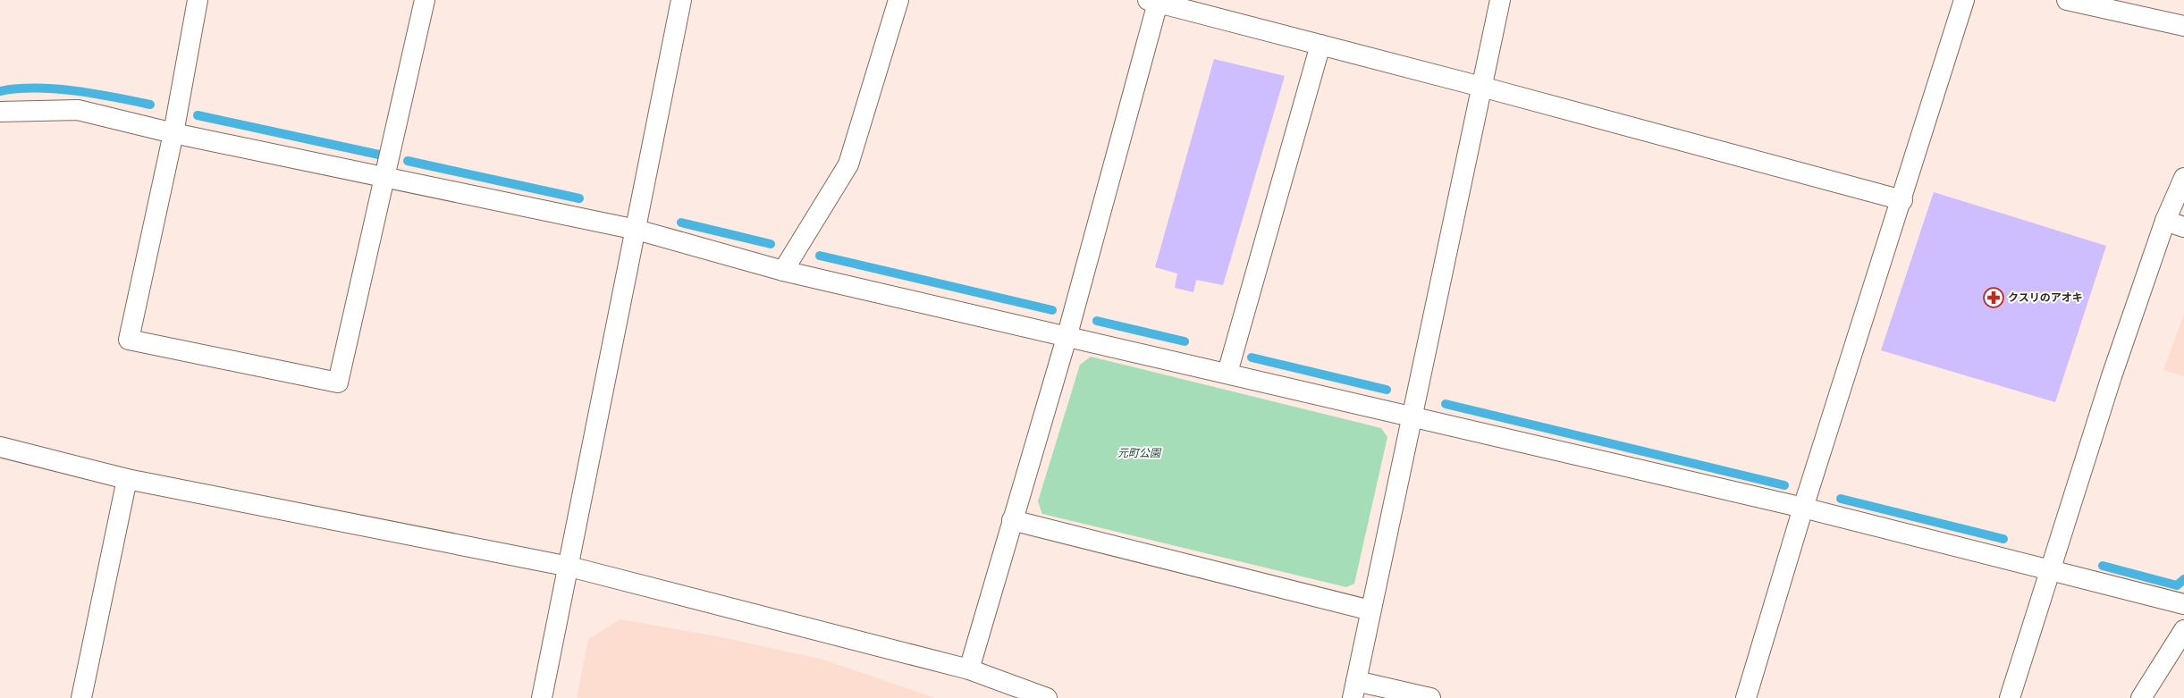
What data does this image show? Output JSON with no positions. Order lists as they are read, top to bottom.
{
  "parks": ["元町公園"],
  "places": {
    "pharmacy": ["クスリのアオキ"]
  }
}
